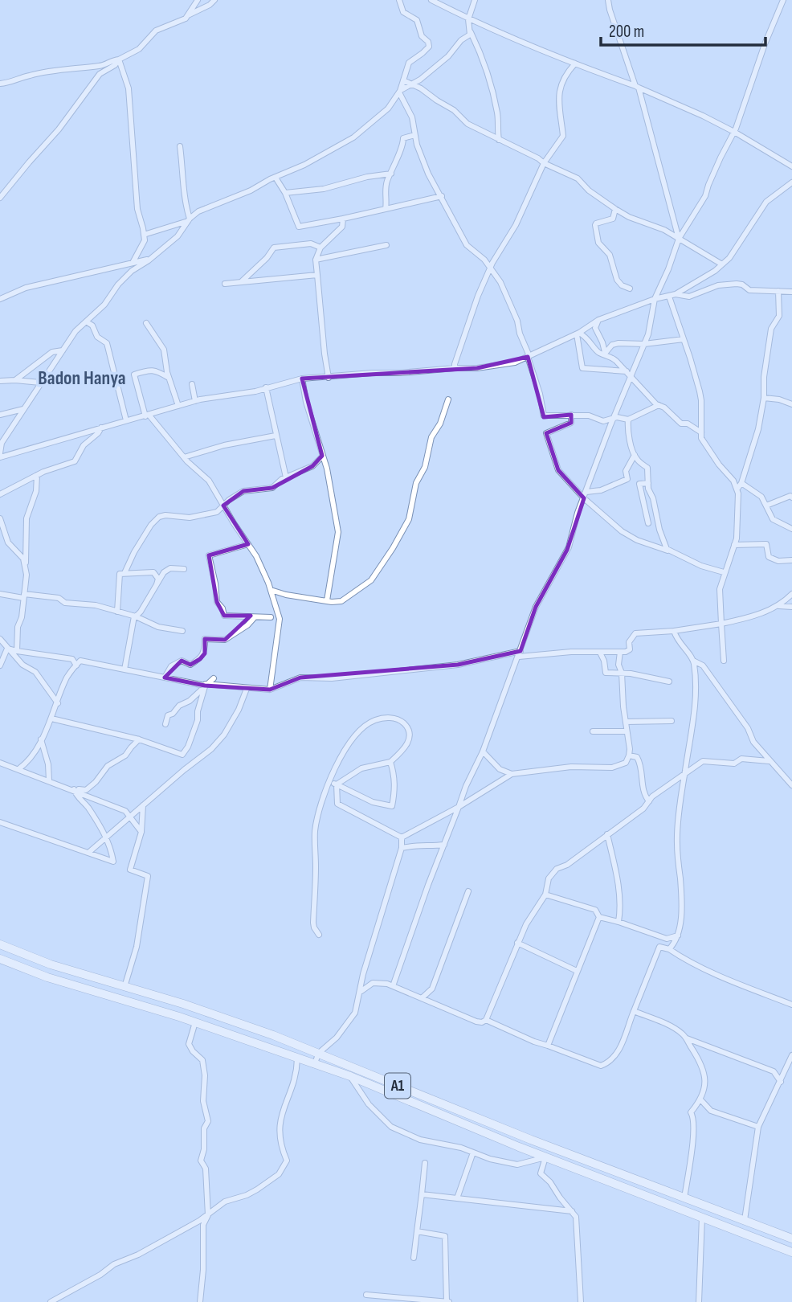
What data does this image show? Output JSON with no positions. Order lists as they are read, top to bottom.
{
  "streets": {
    "highway": ["A1"]
  },
  "districts": ["Badon Hanya"],
  "scale_bar": "200 m"
}
